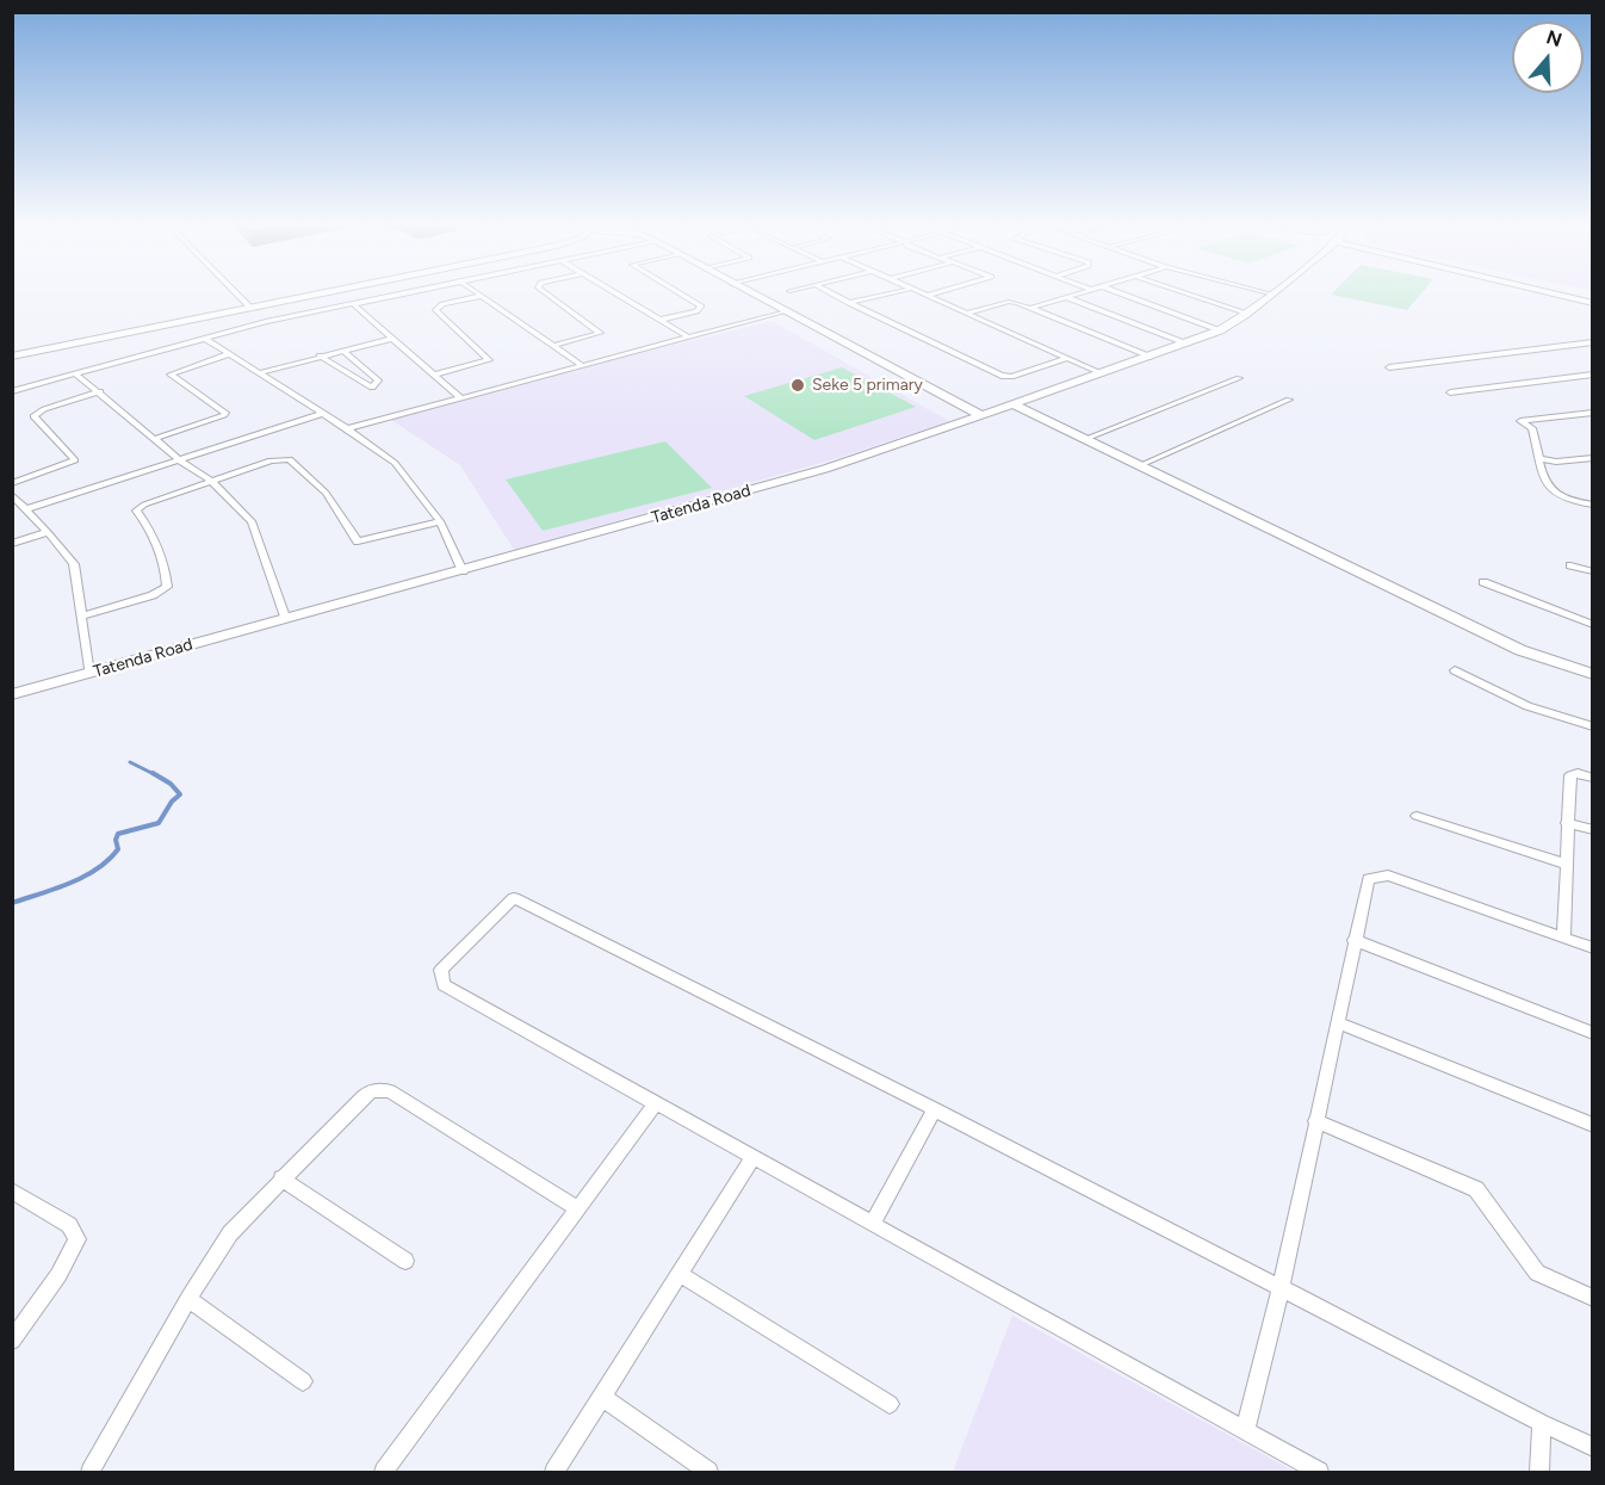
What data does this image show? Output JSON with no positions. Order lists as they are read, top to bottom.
{
  "streets": {
    "street": ["Tatenda Road"]
  },
  "places": ["Seke 5 primary"],
  "north": "top"
}
